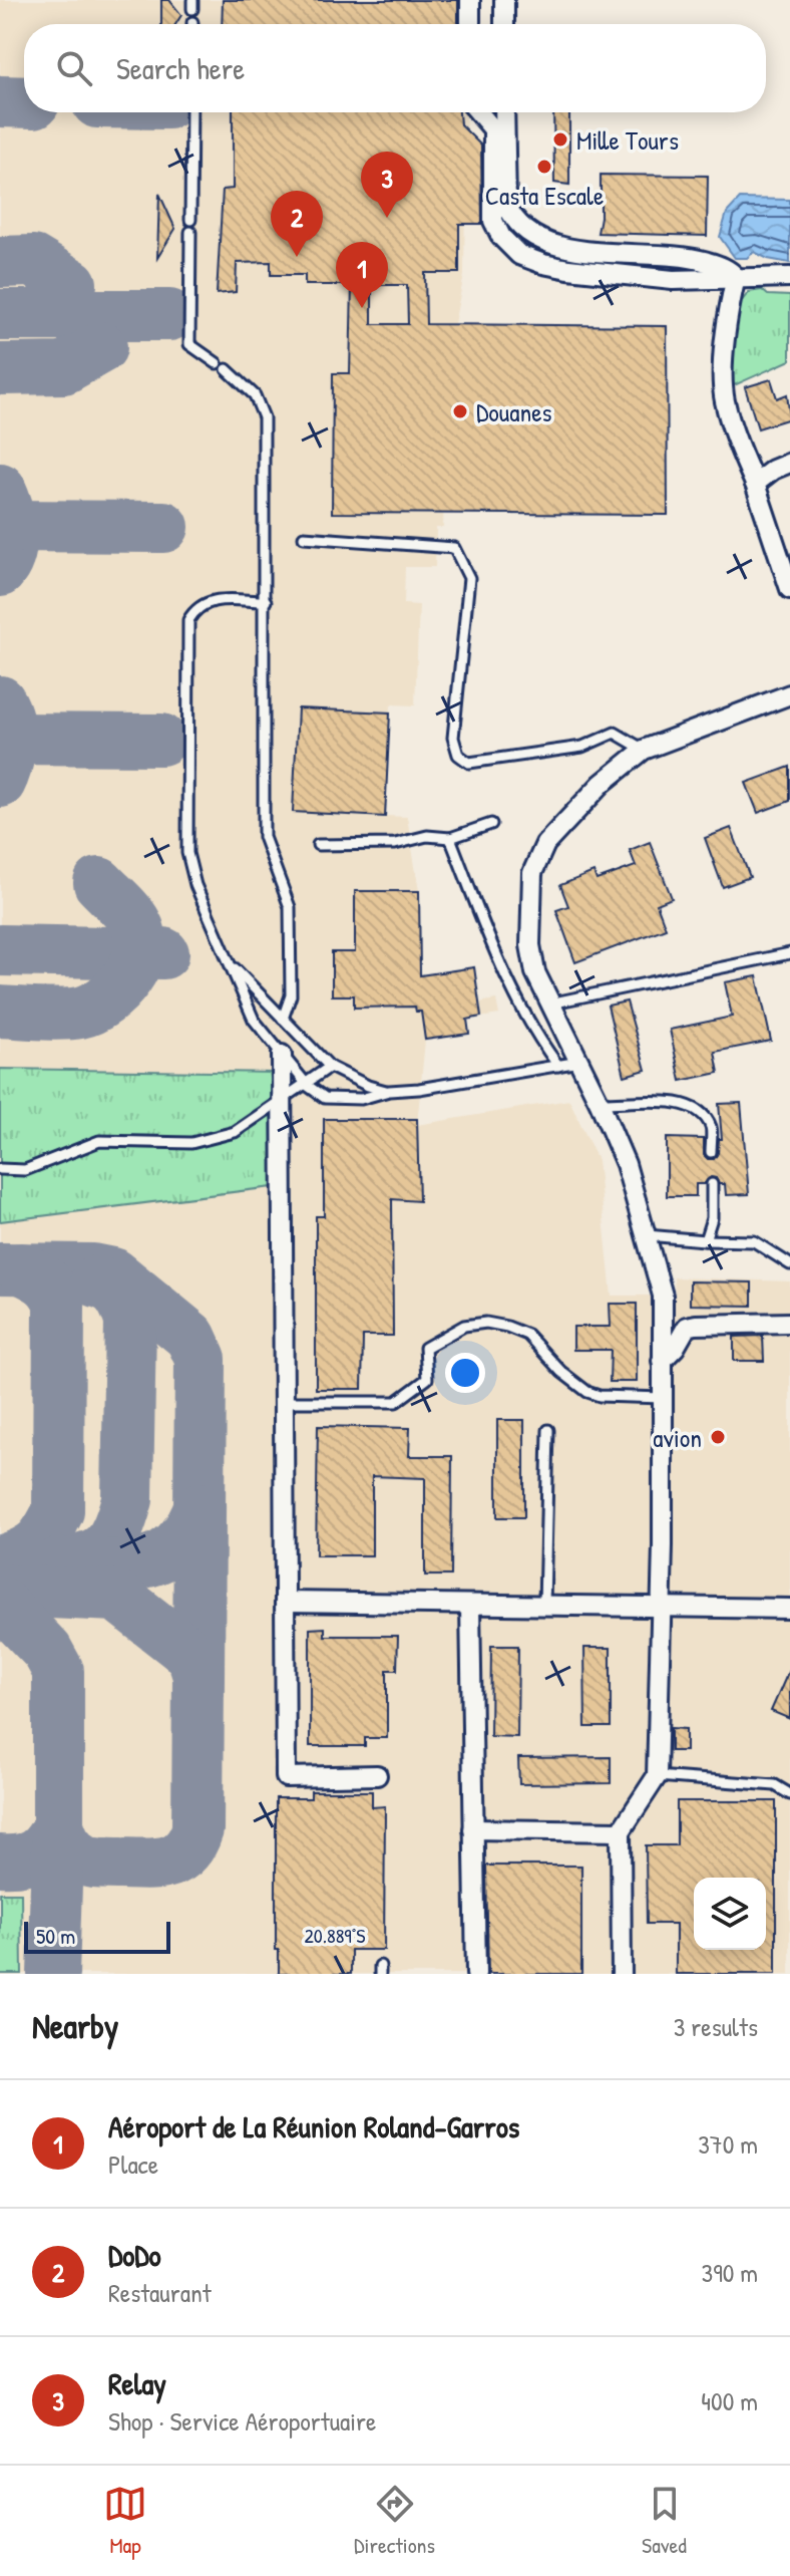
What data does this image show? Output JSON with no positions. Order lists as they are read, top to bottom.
{
  "places": [
    "Mille Tours",
    "Casta Escale",
    "Douanes",
    "avion"
  ],
  "scale_bar": "50 m",
  "page": {
    "search": "Search here",
    "pins": ["3", "2", "1"],
    "scale": "50 m",
    "heading": ["Nearby", "3 results"],
    "list": [
      {
        "mark": "1",
        "name": "Aéroport de La Réunion Roland-Garros",
        "note": "Place",
        "value": "370 m"
      },
      {
        "mark": "2",
        "name": "DoDo",
        "note": "Restaurant",
        "value": "390 m"
      },
      {
        "mark": "3",
        "name": "Relay",
        "note": "Shop · Service Aéroportuaire",
        "value": "400 m"
      }
    ],
    "nav": ["Map", "Directions", "Saved"]
  },
  "coordinates": ["20.889°S"]
}
